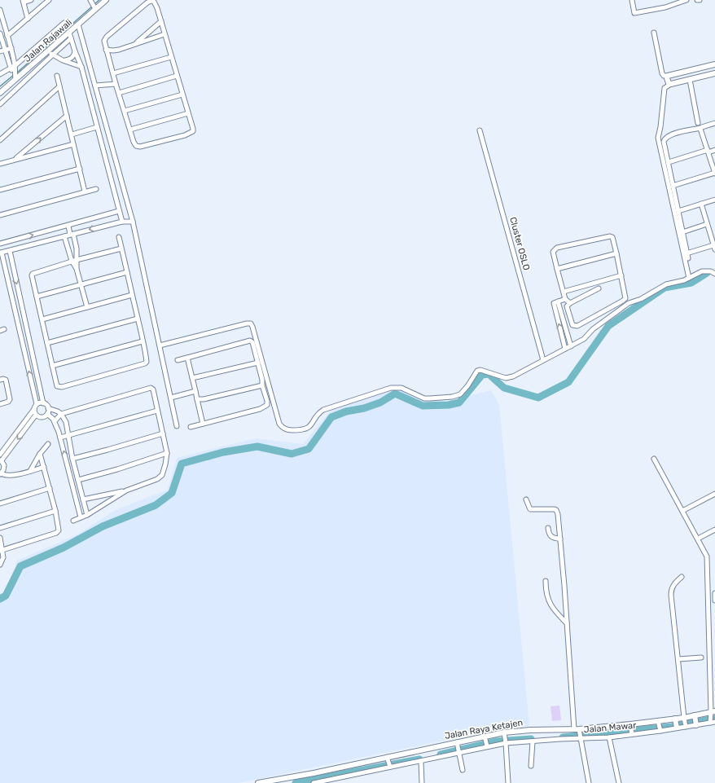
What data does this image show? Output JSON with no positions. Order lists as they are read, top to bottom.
{
  "streets": {
    "street": [
      "Jalan Rajawali",
      "Cluster OSLO",
      "Jalan Mawar",
      "Jalan Raya Ketajen"
    ]
  },
  "crossings": [
    ["Jalan Mawar", "Jalan Raya Ketajen"]
  ]
}
